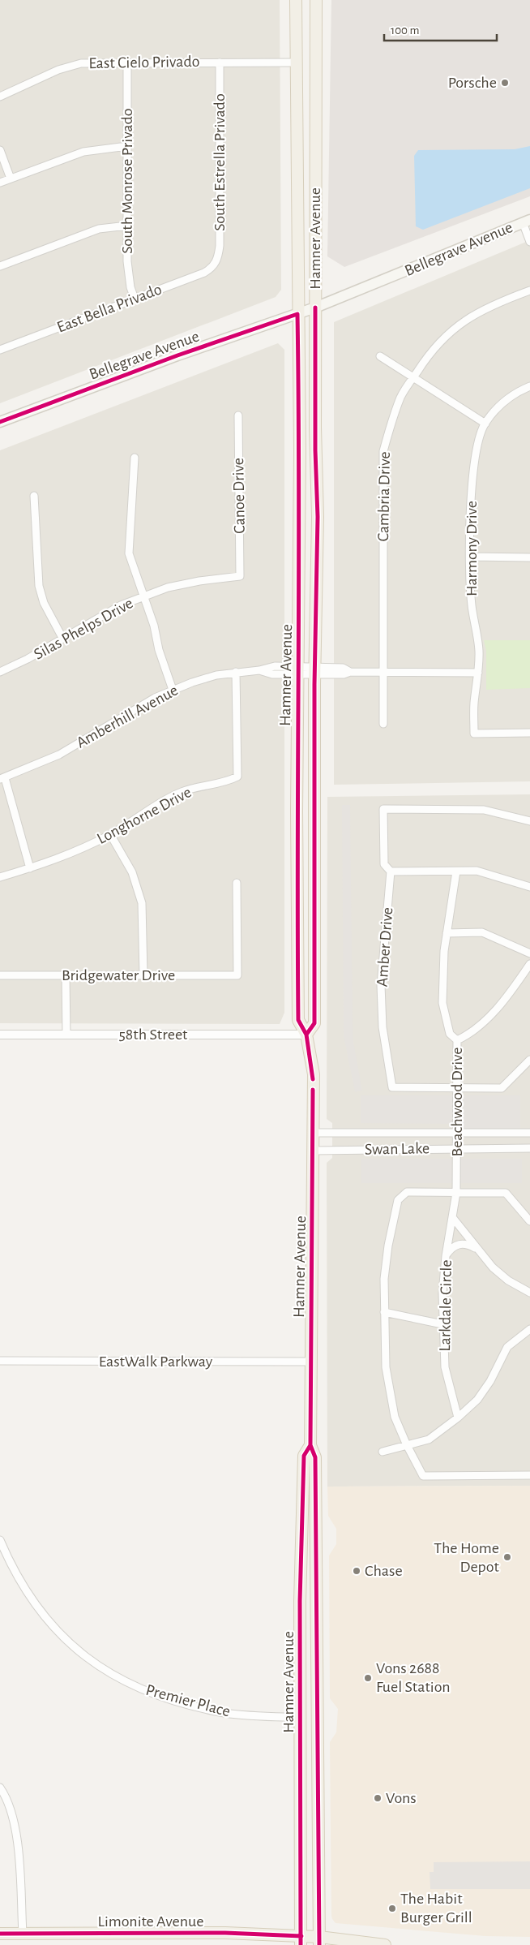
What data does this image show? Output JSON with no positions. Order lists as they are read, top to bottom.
{
  "streets": {
    "main road": ["Hamner Avenue", "Bellegrave Avenue", "Limonite Avenue"],
    "street": [
      "East Cielo Privado",
      "South Estrella Privado",
      "South Monrose Privado",
      "East Bella Privado",
      "Canoe Drive",
      "Cambria Drive",
      "Harmony Drive",
      "Silas Phelps Drive",
      "Amberhill Avenue",
      "Longhorne Drive",
      "Amber Drive",
      "Bridgewater Drive",
      "58th Street",
      "Beachwood Drive",
      "Swan Lake",
      "Larkdale Circle",
      "EastWalk Parkway",
      "Premier Place"
    ]
  },
  "crossings": [
    ["East Cielo Privado", "South Estrella Privado"],
    ["East Cielo Privado", "South Monrose Privado"],
    ["East Cielo Privado", "Hamner Avenue"],
    ["South Estrella Privado", "East Bella Privado"],
    ["South Monrose Privado", "East Bella Privado"],
    ["Hamner Avenue", "Bellegrave Avenue"],
    ["Hamner Avenue", "Amberhill Avenue"],
    ["Hamner Avenue", "58th Street"],
    ["Hamner Avenue", "Swan Lake"],
    ["Hamner Avenue", "EastWalk Parkway"],
    ["Hamner Avenue", "Premier Place"],
    ["Hamner Avenue", "Limonite Avenue"],
    ["Canoe Drive", "Silas Phelps Drive"],
    ["Cambria Drive", "Amberhill Avenue"],
    ["Harmony Drive", "Amberhill Avenue"],
    ["Amberhill Avenue", "Longhorne Drive"],
    ["Amber Drive", "Beachwood Drive"],
    ["Beachwood Drive", "Swan Lake"],
    ["Beachwood Drive", "Larkdale Circle"]
  ],
  "places": [
    "Porsche",
    "The Home Depot",
    "Chase",
    "Vons 2688 Fuel Station",
    "Vons",
    "The Habit Burger Grill"
  ],
  "scale_bar": "100 m"
}
